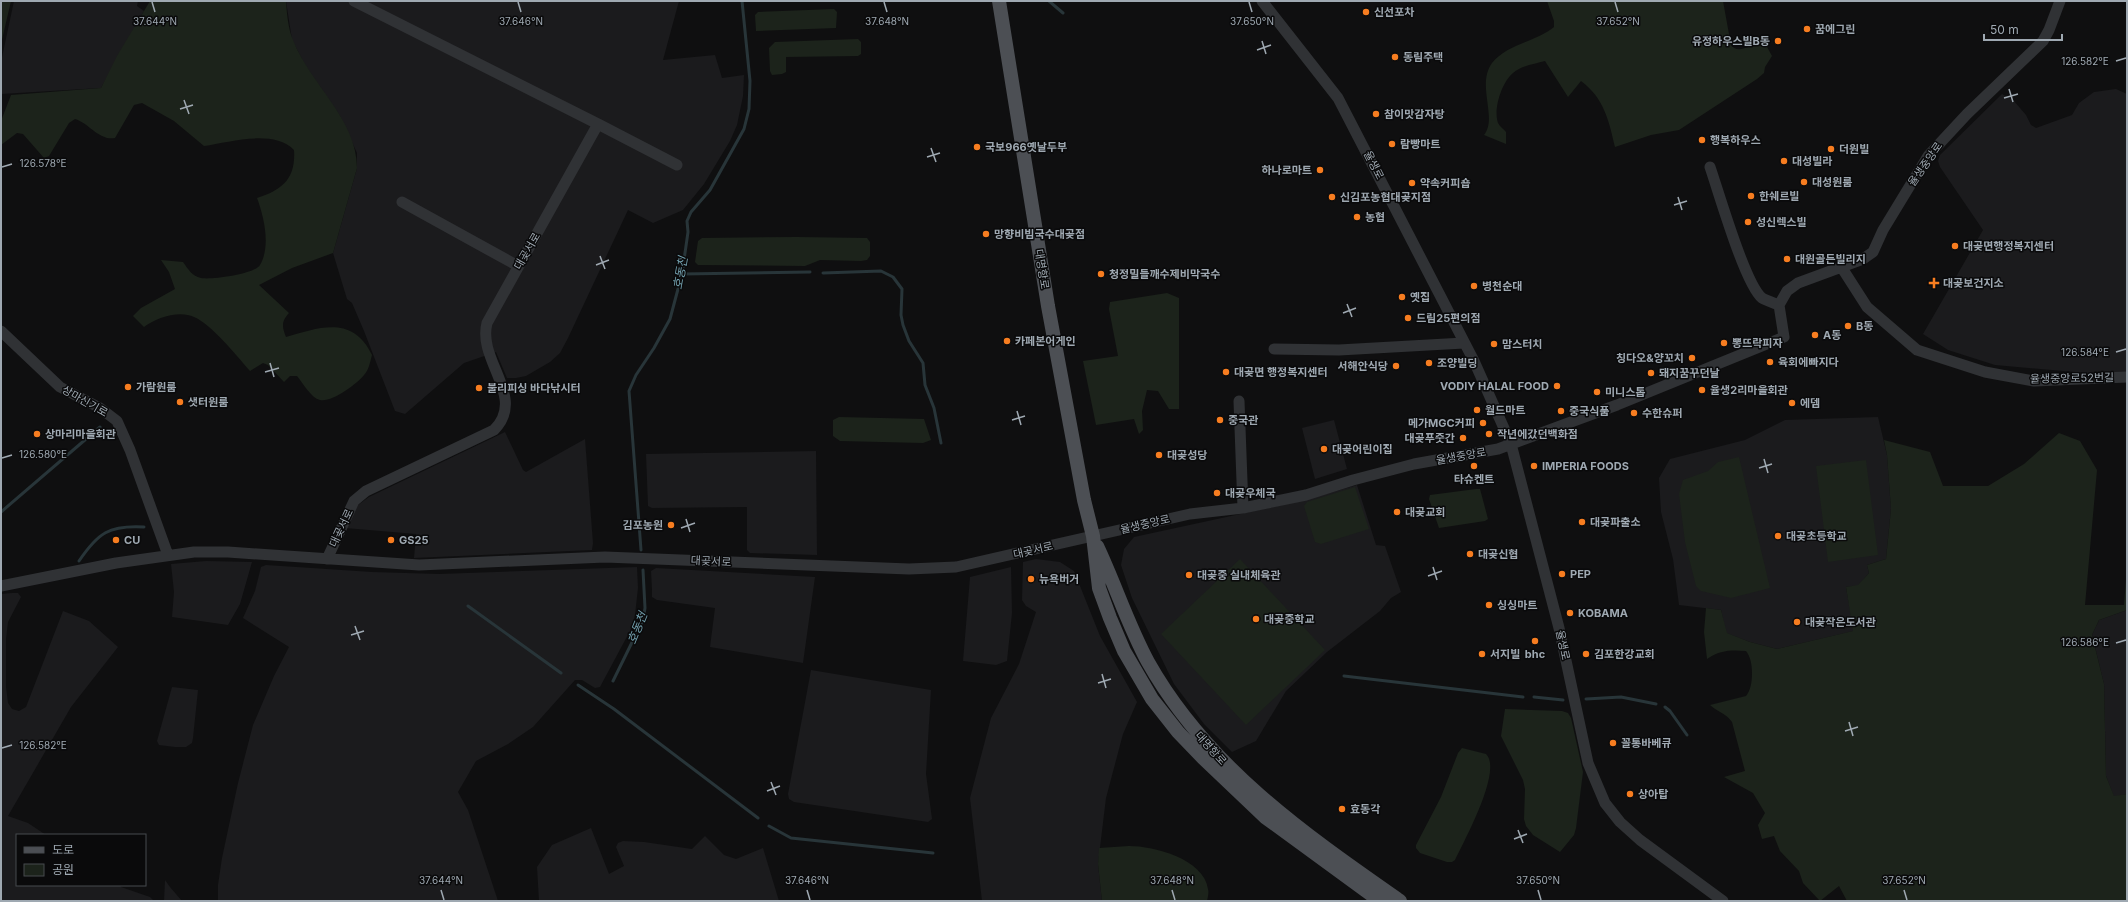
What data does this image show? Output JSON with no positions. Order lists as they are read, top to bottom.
{
  "streets": {
    "main road": ["대명항로"],
    "street": [
      "율생중앙로",
      "율생로",
      "대곶서로",
      "율생중앙로52번길",
      "상마신기로"
    ]
  },
  "crossings": [
    ["율생중앙로", "율생로"],
    ["율생중앙로", "대곶서로"],
    ["율생중앙로", "대명항로"],
    ["율생중앙로", "율생중앙로52번길"],
    ["대곶서로", "대명항로"],
    ["대곶서로", "상마신기로"]
  ],
  "water": ["호동천"],
  "places": {
    "other": [
      "신선포차",
      "꿈에그린",
      "유정하우스빌B동",
      "동림주택",
      "참이맛감자탕",
      "행복하우스",
      "람빵마트",
      "국보966옛날두부",
      "더원빌",
      "대성빌라",
      "하나로마트",
      "대성원룸",
      "약속커피숍",
      "한쉐르빌",
      "신김포농협대곶지점",
      "농협",
      "성신렉스빌",
      "망향비빔국수대곶점",
      "대곶면행정복지센터",
      "대원골든빌리지",
      "청정밀들깨수제비막국수",
      "병천순대",
      "옛집",
      "드림25편의점",
      "B동",
      "A동",
      "카페본어게인",
      "뽕뜨락피자",
      "맘스터치",
      "칭다오&양꼬치",
      "육회에빠지다",
      "조양빌딩",
      "서해안식당",
      "대곶면 행정복지센터",
      "돼지꿈꾸던날",
      "VODIY HALAL FOOD",
      "가람원룸",
      "불리피싱 바다낚시터",
      "율생2리마을회관",
      "미니스톱",
      "샛터원룸",
      "에뎀",
      "월드마트",
      "중국식품",
      "수한슈퍼",
      "중국관",
      "메가MGC커피",
      "상마리마을회관",
      "작년에갔던백화점",
      "대곶푸줏간",
      "대곶어린이집",
      "대곶성당",
      "타슈켄트",
      "IMPERIA FOODS",
      "대곶우체국",
      "대곶교회",
      "대곶파출소",
      "김포농원",
      "대곶초등학교",
      "CU",
      "GS25",
      "대곶신협",
      "PEP",
      "대곶중 실내체육관",
      "뉴욕버거",
      "싱싱마트",
      "KOBAMA",
      "대곶중학교",
      "대곶작은도서관",
      "bhc",
      "서지빌",
      "김포한강교회",
      "꼴통바베큐",
      "상아탑",
      "효동각"
    ],
    "health": ["대곶보건지소"]
  },
  "legend": ["도로", "공원"],
  "scale_bar": "50 m",
  "coordinates": [
    "37.644°N",
    "37.646°N",
    "37.648°N",
    "37.650°N",
    "37.652°N",
    "126.582°E",
    "126.578°E",
    "126.584°E",
    "126.580°E",
    "126.586°E"
  ]
}
